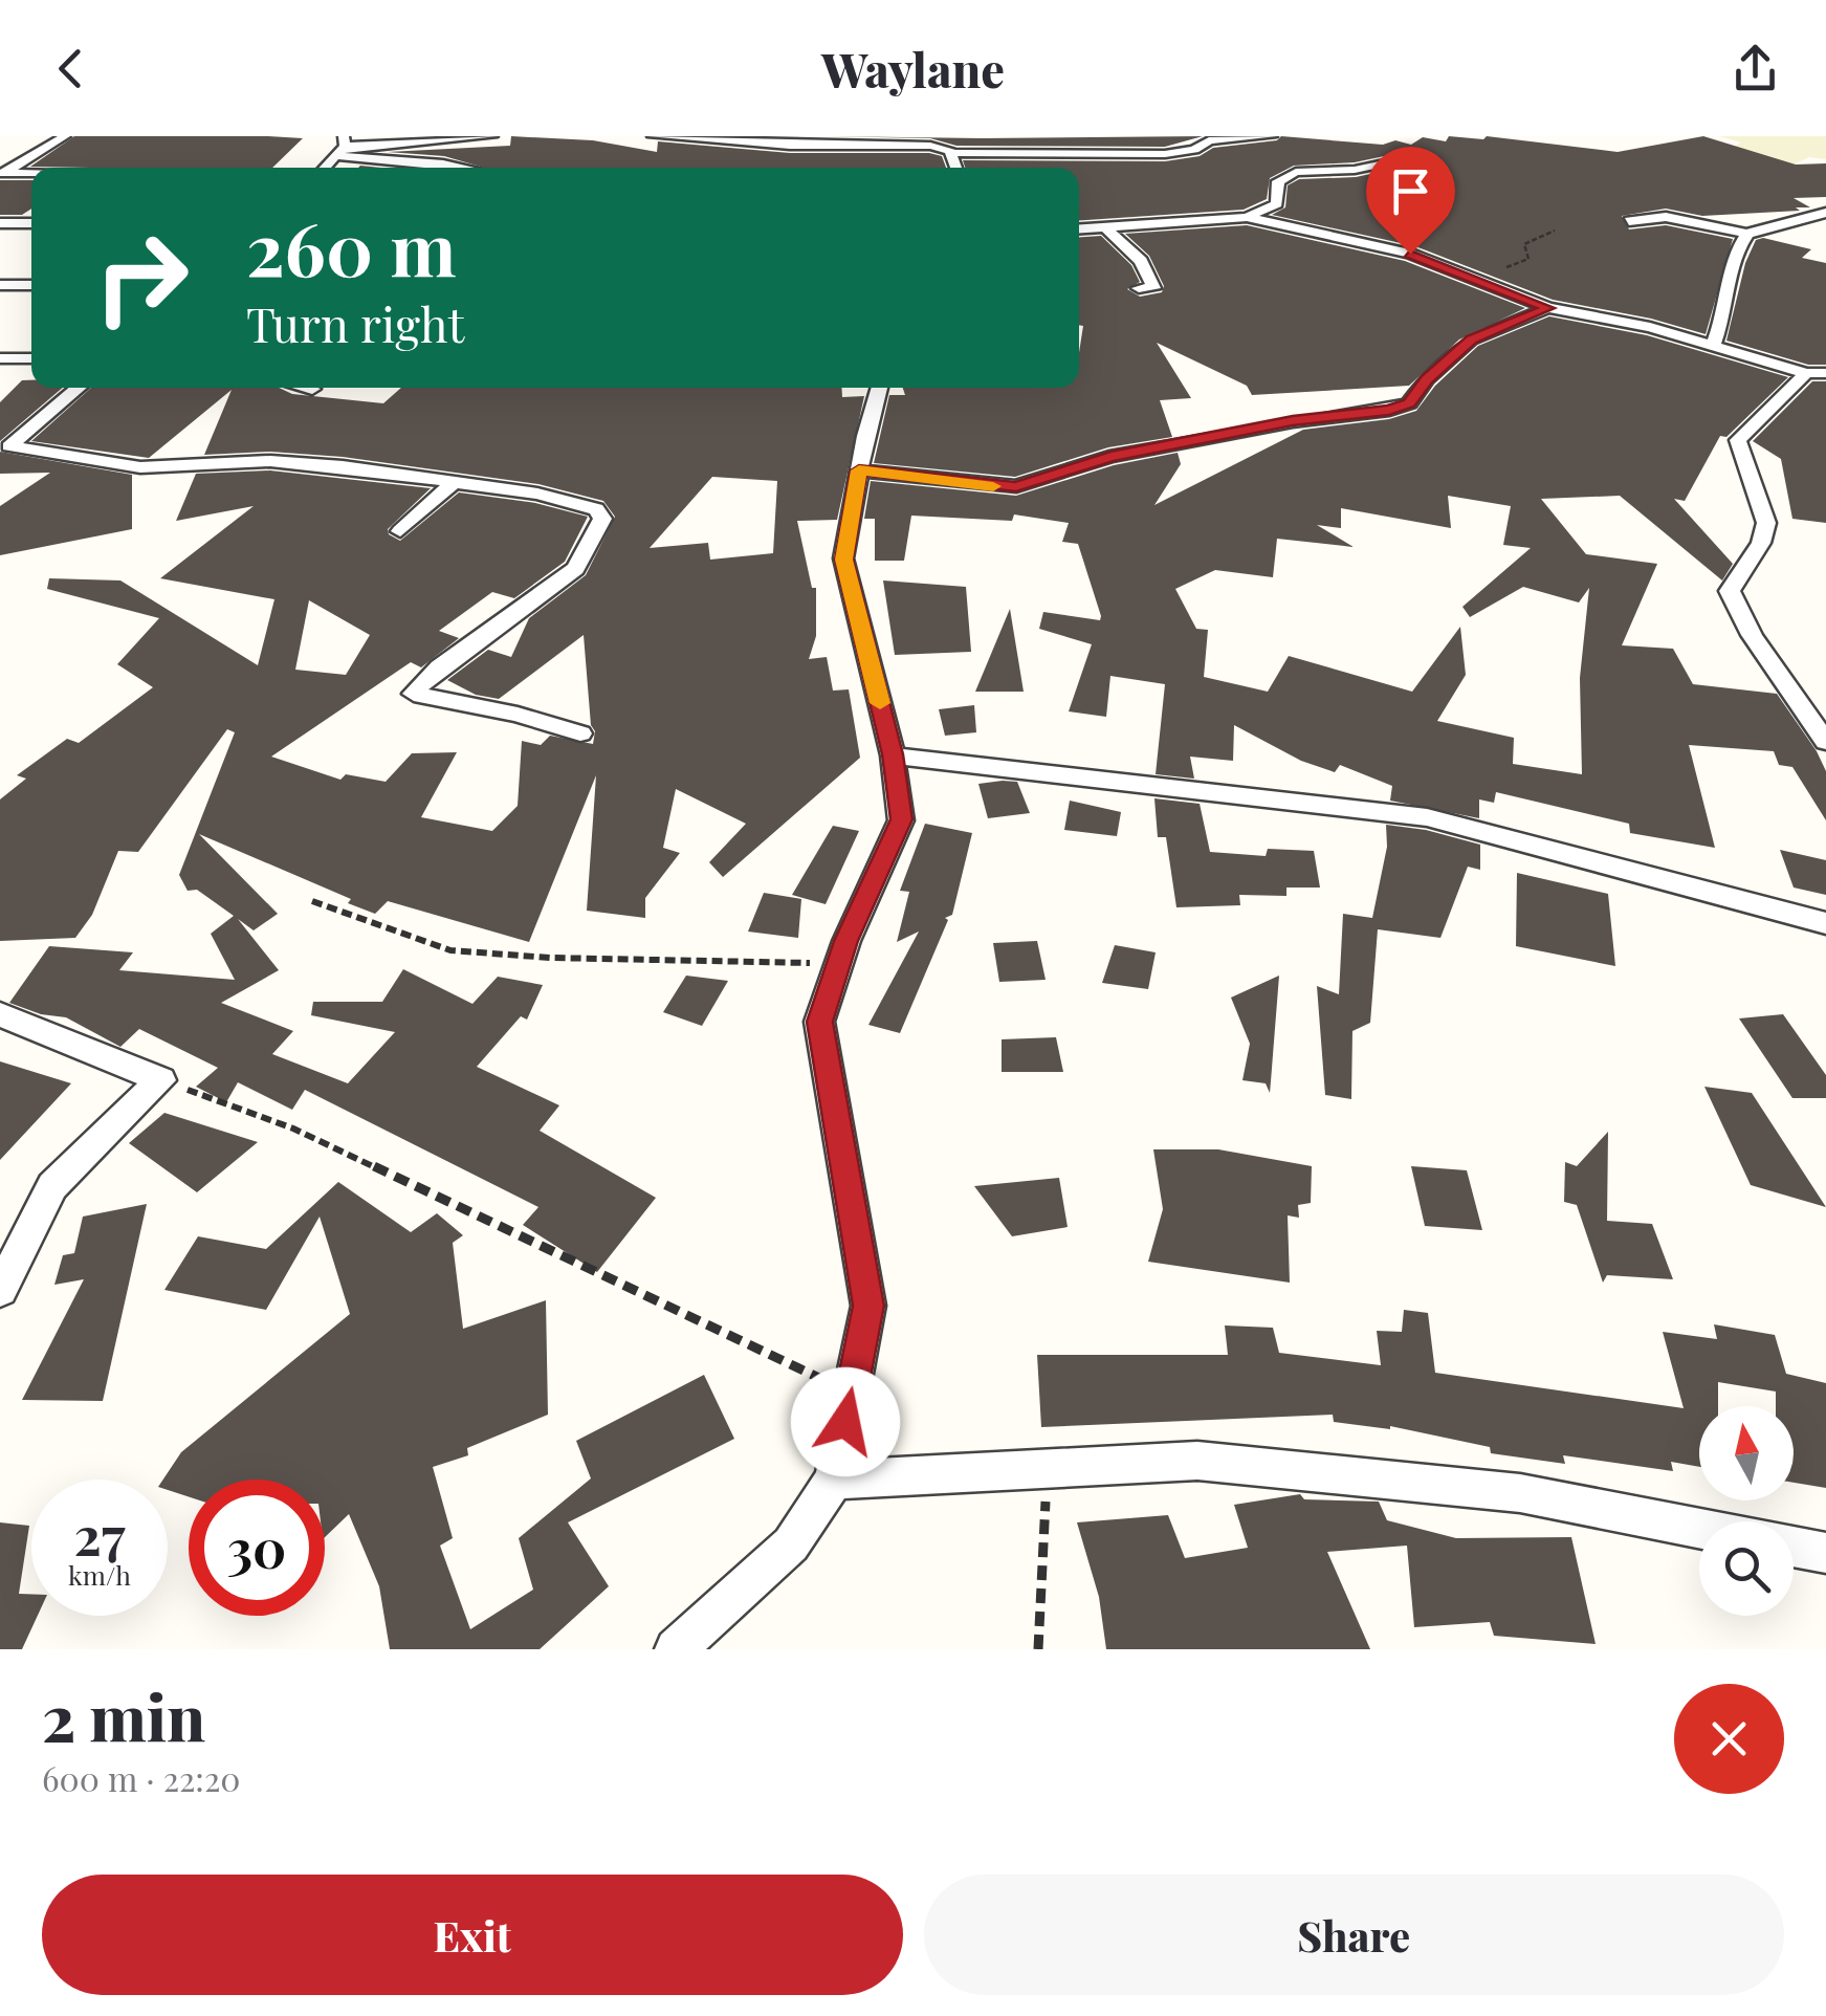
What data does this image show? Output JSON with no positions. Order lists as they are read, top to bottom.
{
  "north": "top",
  "page": {
    "header": "Waylane",
    "turn": ["260 m", "Turn right"],
    "speed": "27 km/h",
    "limit": "30",
    "heading": ["2 min", "600 m · 22:20"],
    "buttons": ["Exit", "Share"]
  }
}
